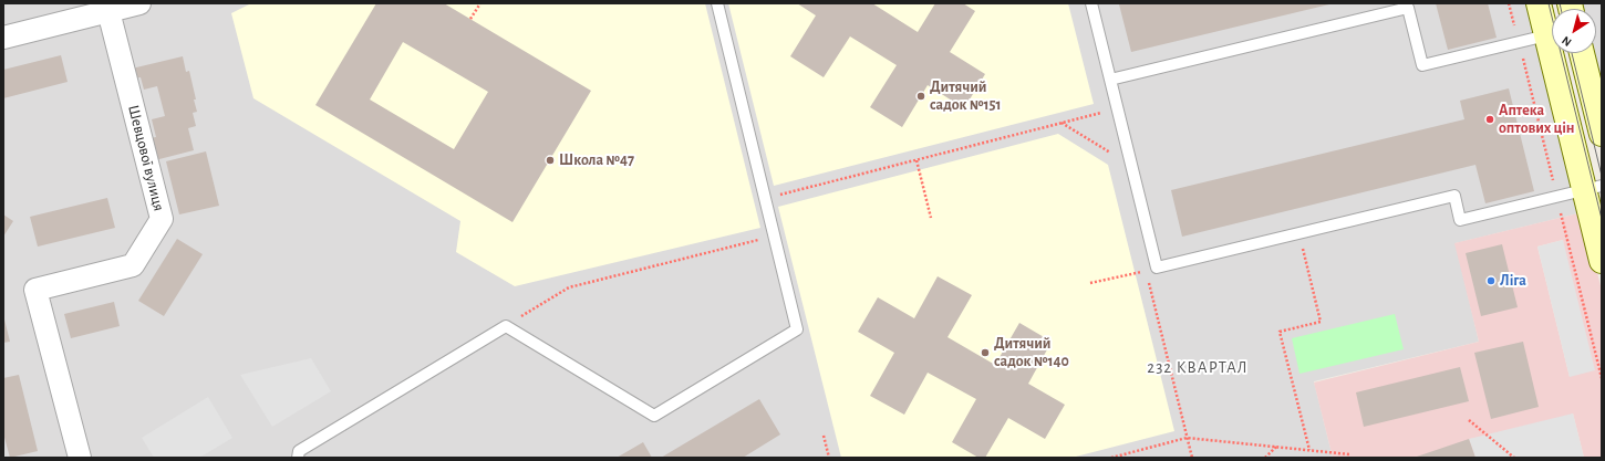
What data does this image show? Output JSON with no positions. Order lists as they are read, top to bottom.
{
  "streets": {
    "street": ["Шевцової вулиця"]
  },
  "districts": ["232 КВАРТАЛ"],
  "places": [
    "Дитячий садок №151",
    "Аптека оптових цін",
    "Школа №47",
    "Ліга",
    "Дитячий садок №140"
  ],
  "north": "bottom left"
}
